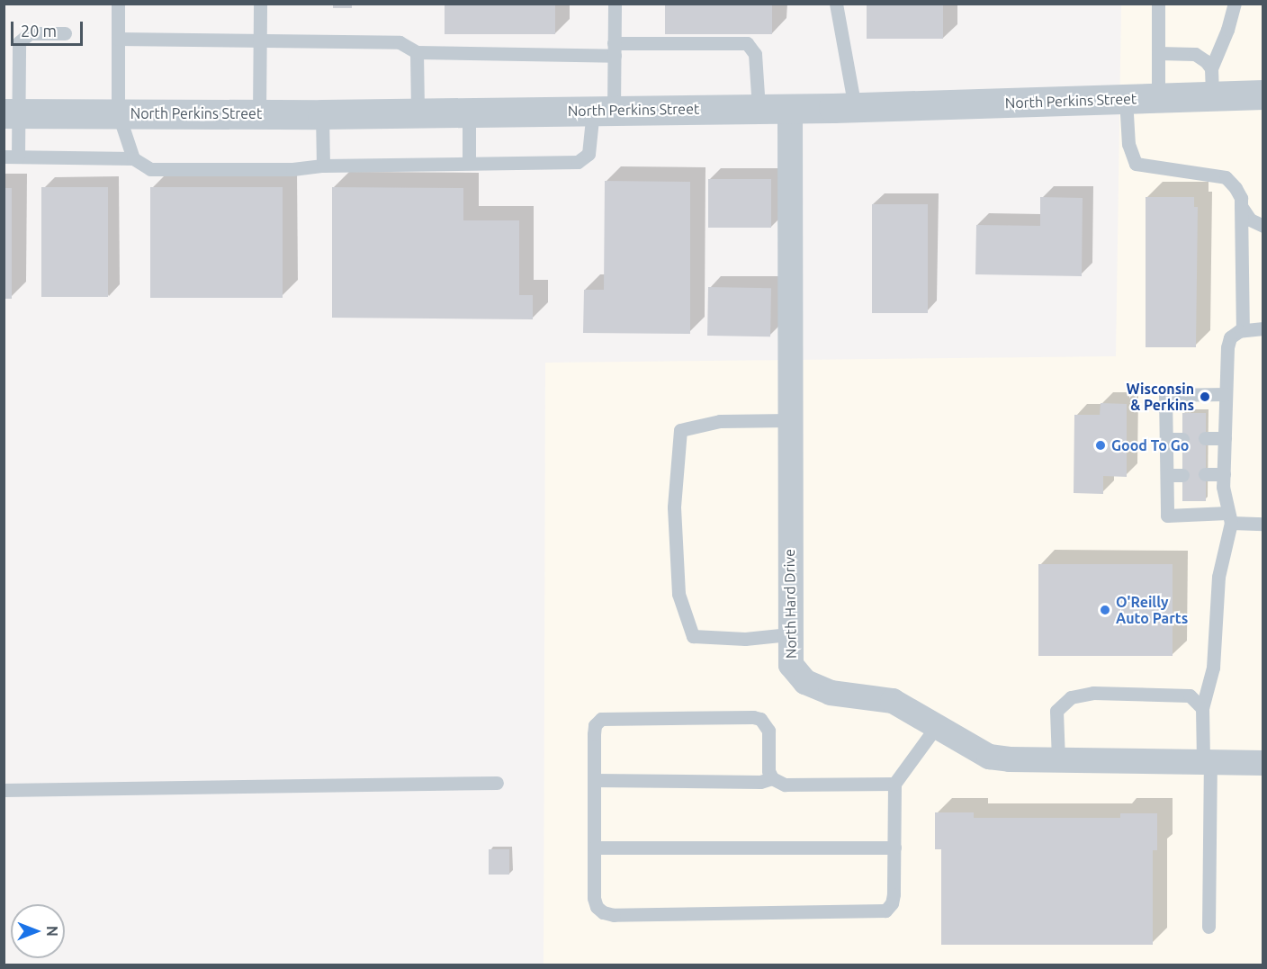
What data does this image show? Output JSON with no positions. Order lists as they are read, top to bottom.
{
  "streets": {
    "street": ["North Perkins Street", "North Hard Drive"]
  },
  "crossings": [
    ["North Perkins Street", "North Hard Drive"]
  ],
  "places": ["Wisconsin & Perkins", "Good To Go", "O'Reilly Auto Parts"],
  "scale_bar": "20 m",
  "north": "right"
}
